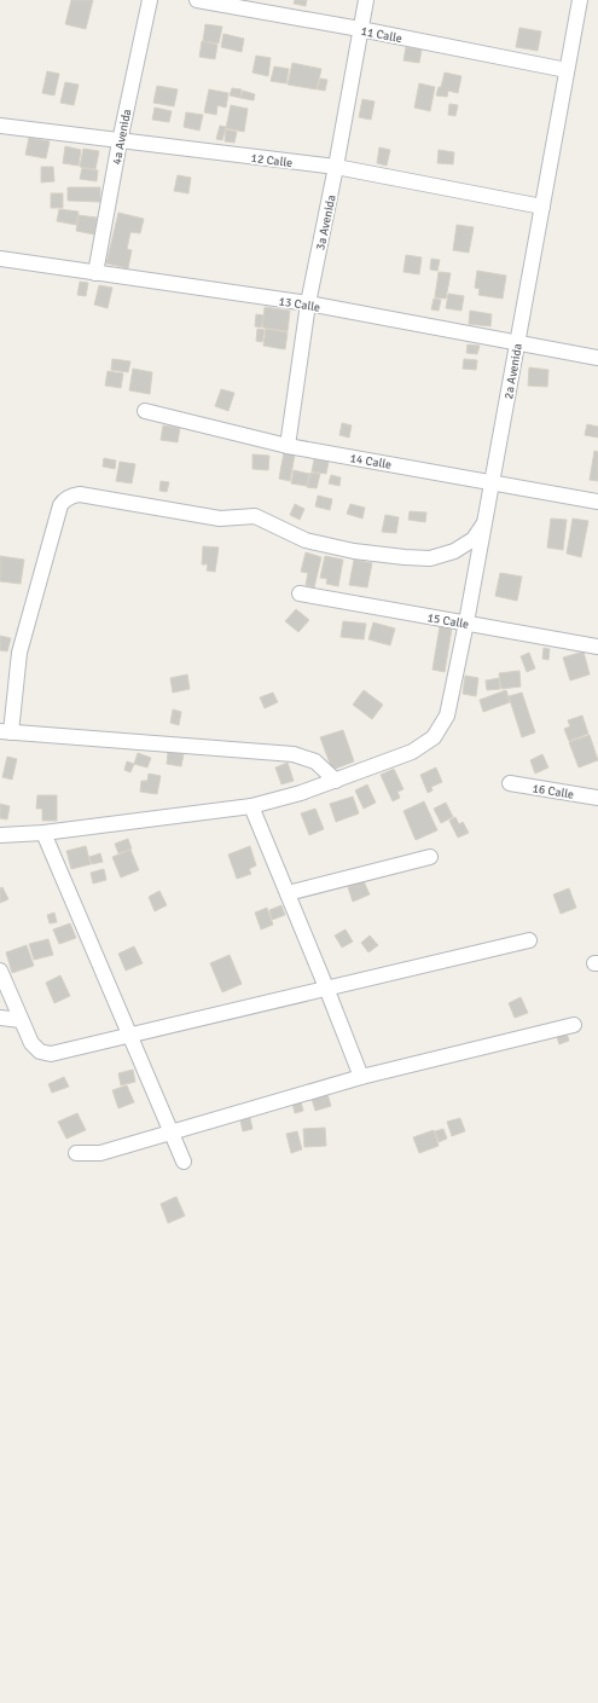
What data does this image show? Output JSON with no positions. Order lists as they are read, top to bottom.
{
  "streets": {
    "street": [
      "11 Calle",
      "4a Avenida",
      "12 Calle",
      "3a Avenida",
      "13 Calle",
      "2a Avenida",
      "14 Calle",
      "15 Calle",
      "16 Calle"
    ]
  },
  "crossings": [
    ["11 Calle", "3a Avenida"],
    ["11 Calle", "2a Avenida"],
    ["4a Avenida", "12 Calle"],
    ["4a Avenida", "13 Calle"],
    ["12 Calle", "3a Avenida"],
    ["12 Calle", "2a Avenida"],
    ["3a Avenida", "13 Calle"],
    ["3a Avenida", "14 Calle"],
    ["13 Calle", "2a Avenida"],
    ["2a Avenida", "14 Calle"],
    ["2a Avenida", "15 Calle"]
  ]
}
